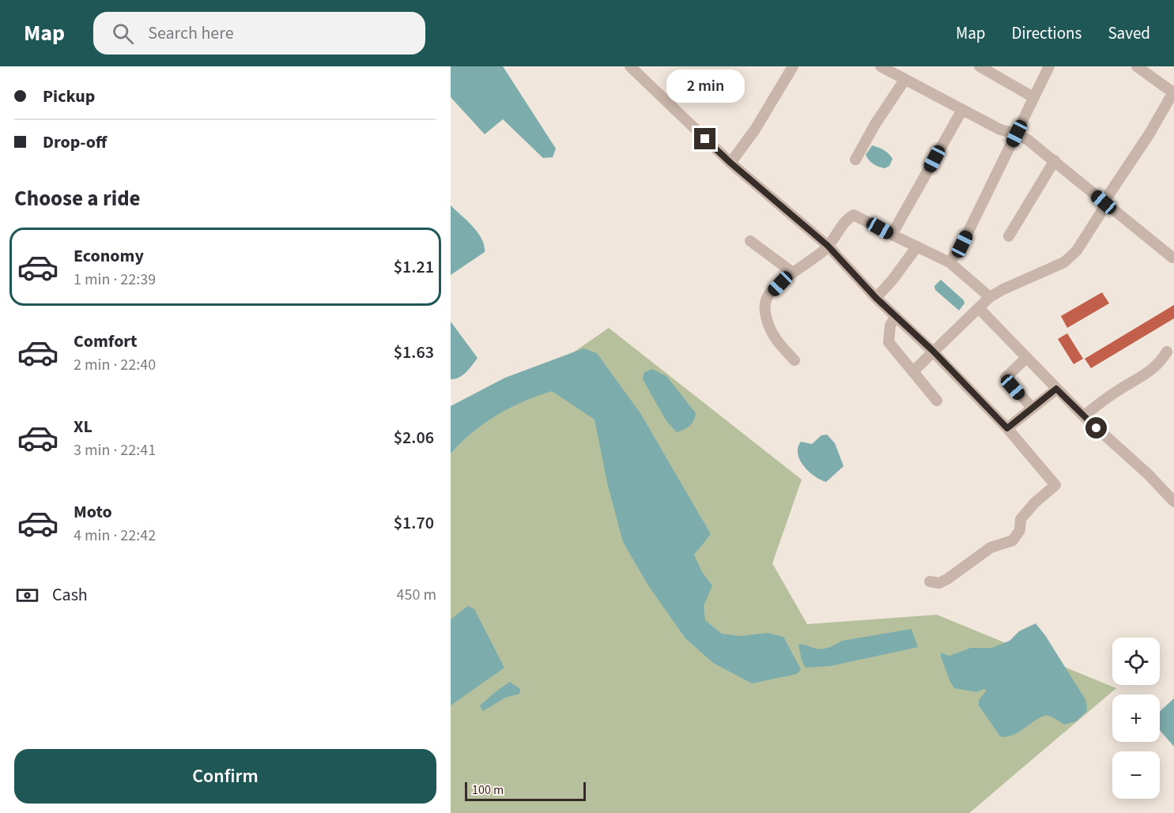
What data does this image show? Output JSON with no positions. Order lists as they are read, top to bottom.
{
  "scale_bar": "100 m",
  "page": {
    "header": "Map",
    "search": "Search here",
    "nav": ["Map", "Directions", "Saved"],
    "banner": ["Pickup", "Drop-off"],
    "bubble": "2 min",
    "heading": "Choose a ride",
    "list": [
      {
        "name": "Economy",
        "note": "1 min · 22:39",
        "value": "$1.21"
      },
      {
        "name": "Comfort",
        "note": "2 min · 22:40",
        "value": "$1.63"
      },
      {
        "name": "XL",
        "note": "3 min · 22:41",
        "value": "$2.06"
      },
      {
        "name": "Moto",
        "note": "4 min · 22:42",
        "value": "$1.70"
      }
    ],
    "pay": ["Cash", "450 m"],
    "map_buttons": ["+", "−"],
    "buttons": "Confirm",
    "scale": "100 m"
  }
}
